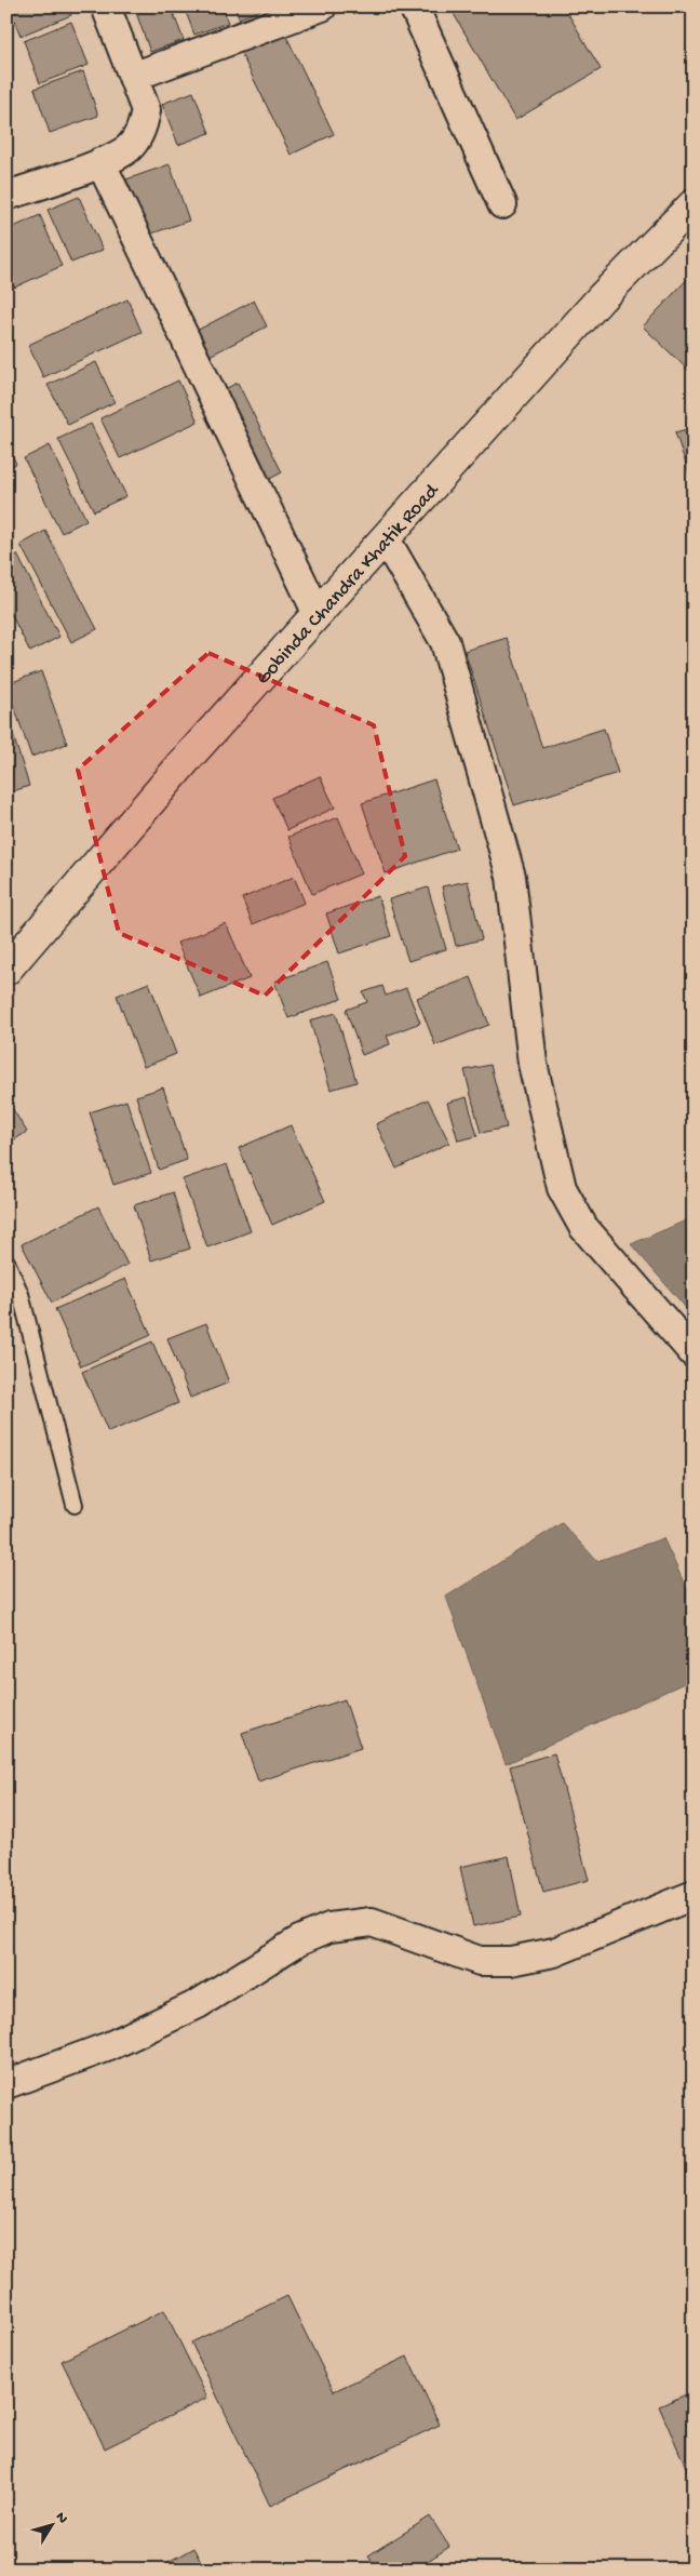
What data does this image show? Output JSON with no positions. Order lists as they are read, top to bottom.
{
  "streets": {
    "main road": ["Gobinda Chandra Khatik Road"]
  },
  "north": "top right"
}
